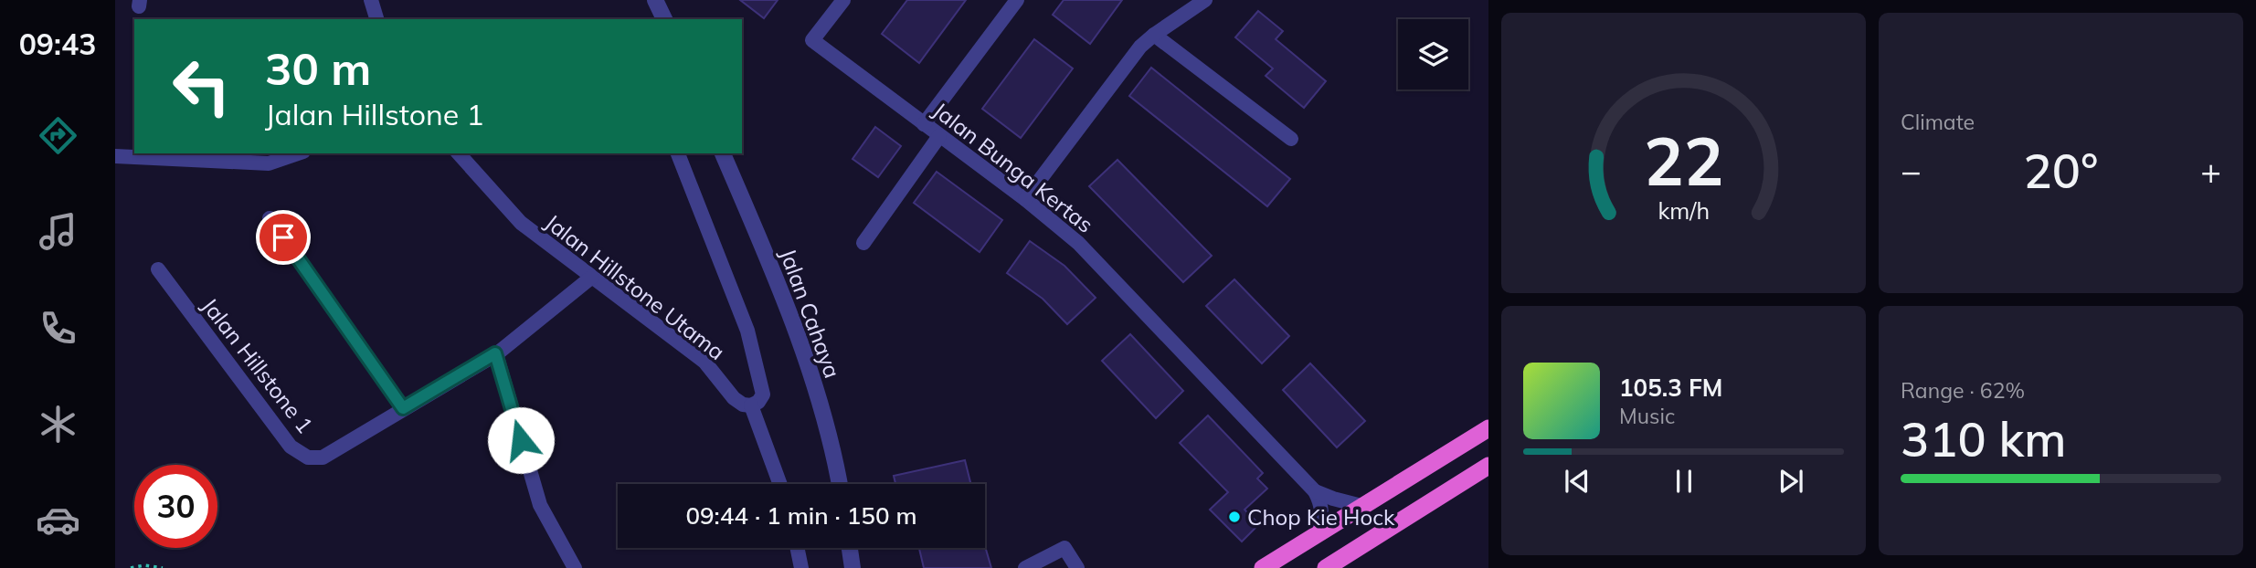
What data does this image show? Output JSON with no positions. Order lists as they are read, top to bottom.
{
  "streets": {
    "street": [
      "Jalan Bunga Kertas",
      "Jalan Hillstone Utama",
      "Jalan Cahaya",
      "Jalan Hillstone 1"
    ]
  },
  "crossings": [
    ["Jalan Hillstone Utama", "Jalan Hillstone 1"]
  ],
  "places": ["Chop Kie Hock"],
  "page": {
    "tabs": "09:43",
    "tile": [
      "Climate",
      ["Range · 62%", "310 km"]
    ],
    "turn": ["30 m", "Jalan Hillstone 1"],
    "heat": ["−", "20°", "+"],
    "song": ["105.3 FM", "Music"],
    "limit": "30",
    "trip": "09:44 · 1 min · 150 m",
    "gauge": ["22", "km/h"]
  }
}
